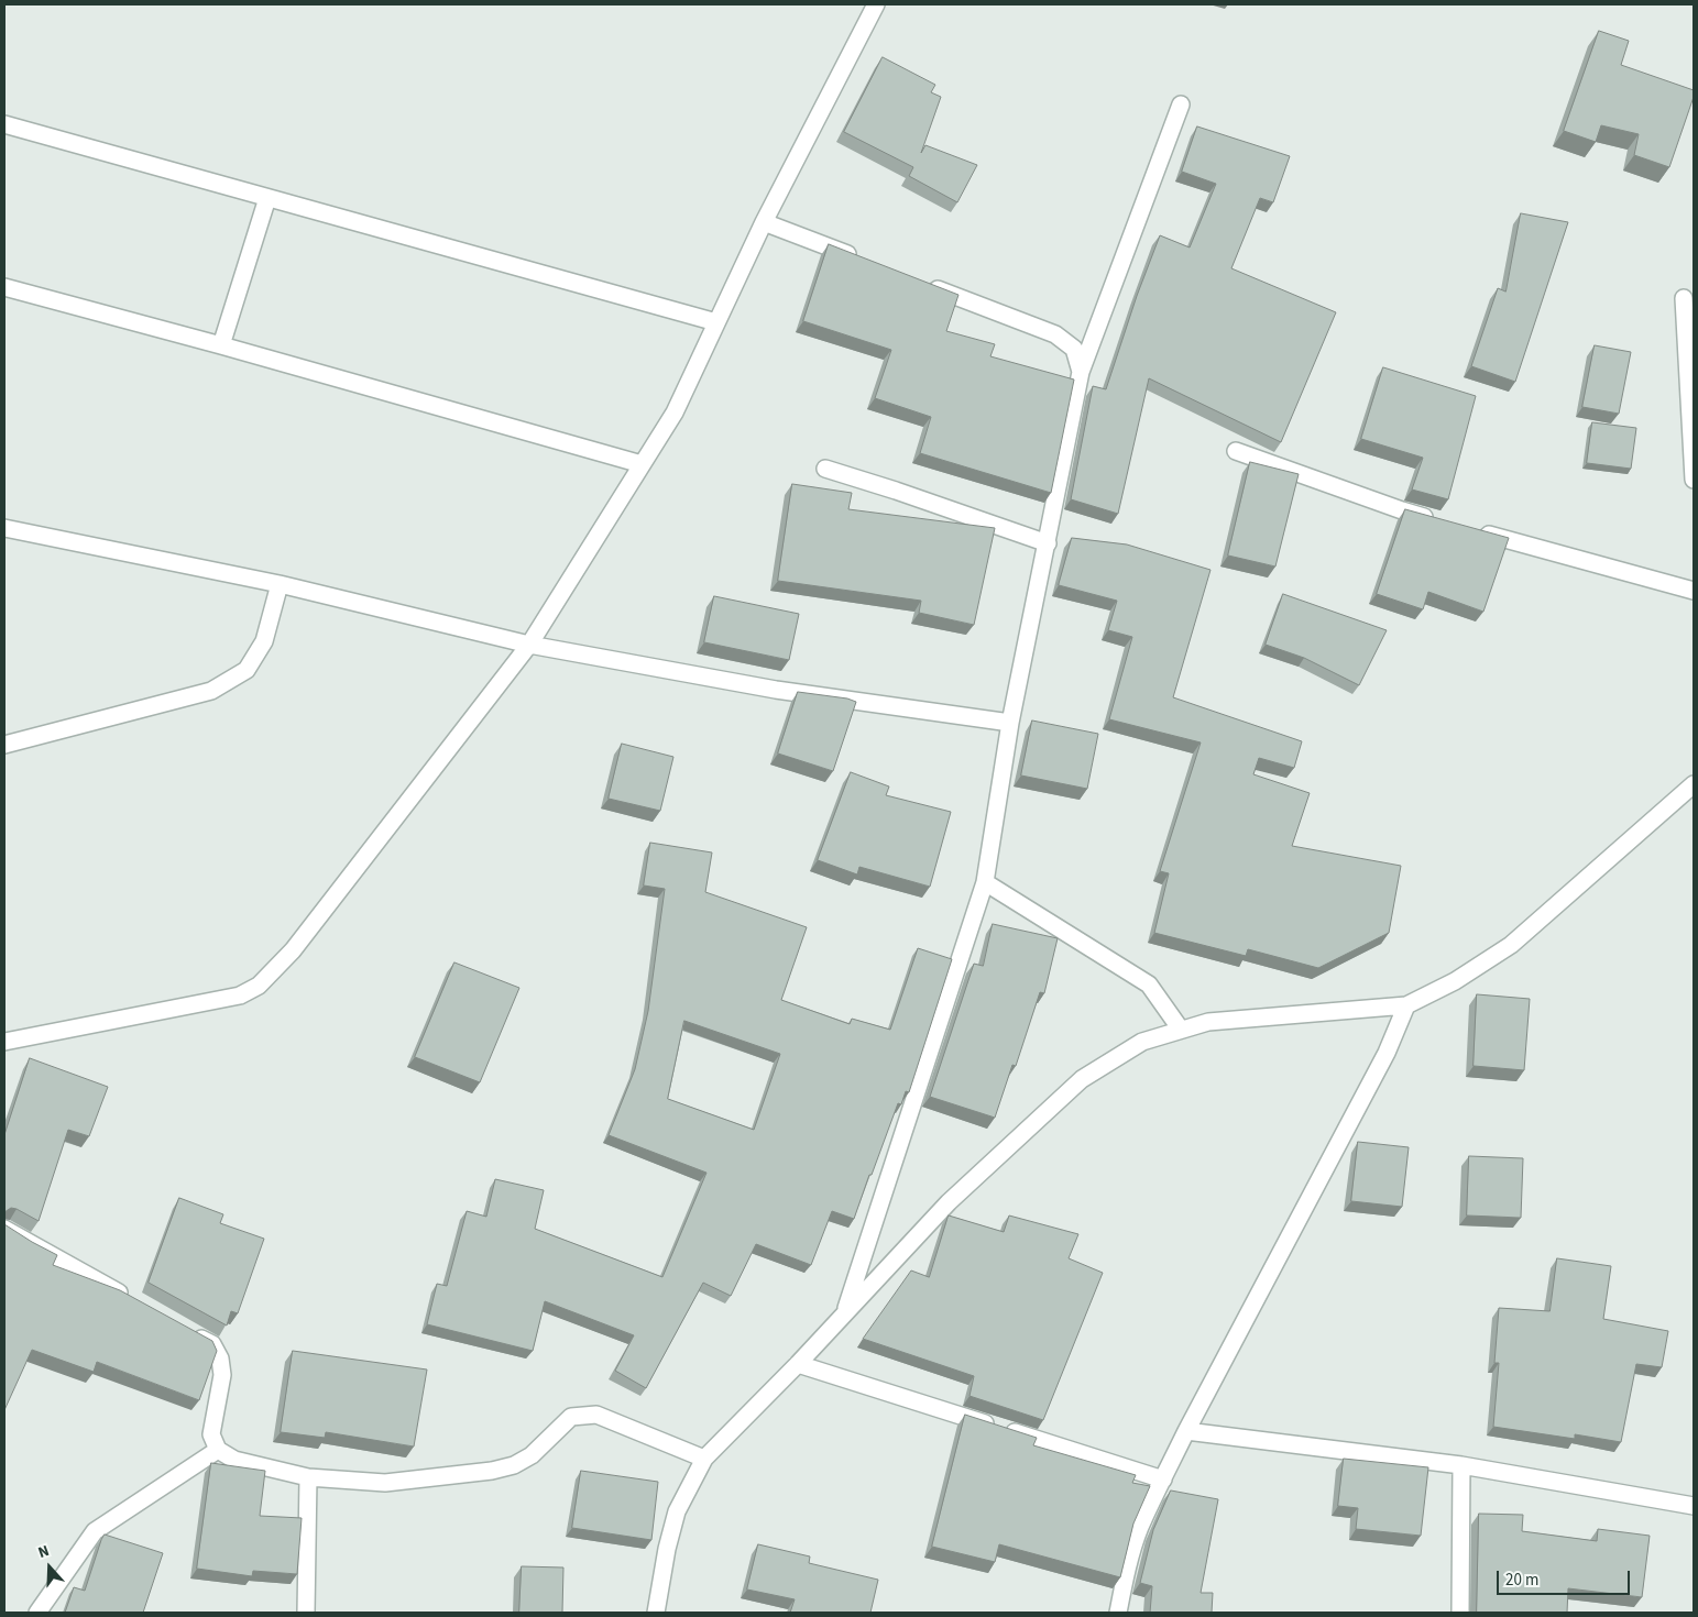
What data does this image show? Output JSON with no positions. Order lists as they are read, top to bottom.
{
  "scale_bar": "20 m",
  "north": "top"
}
